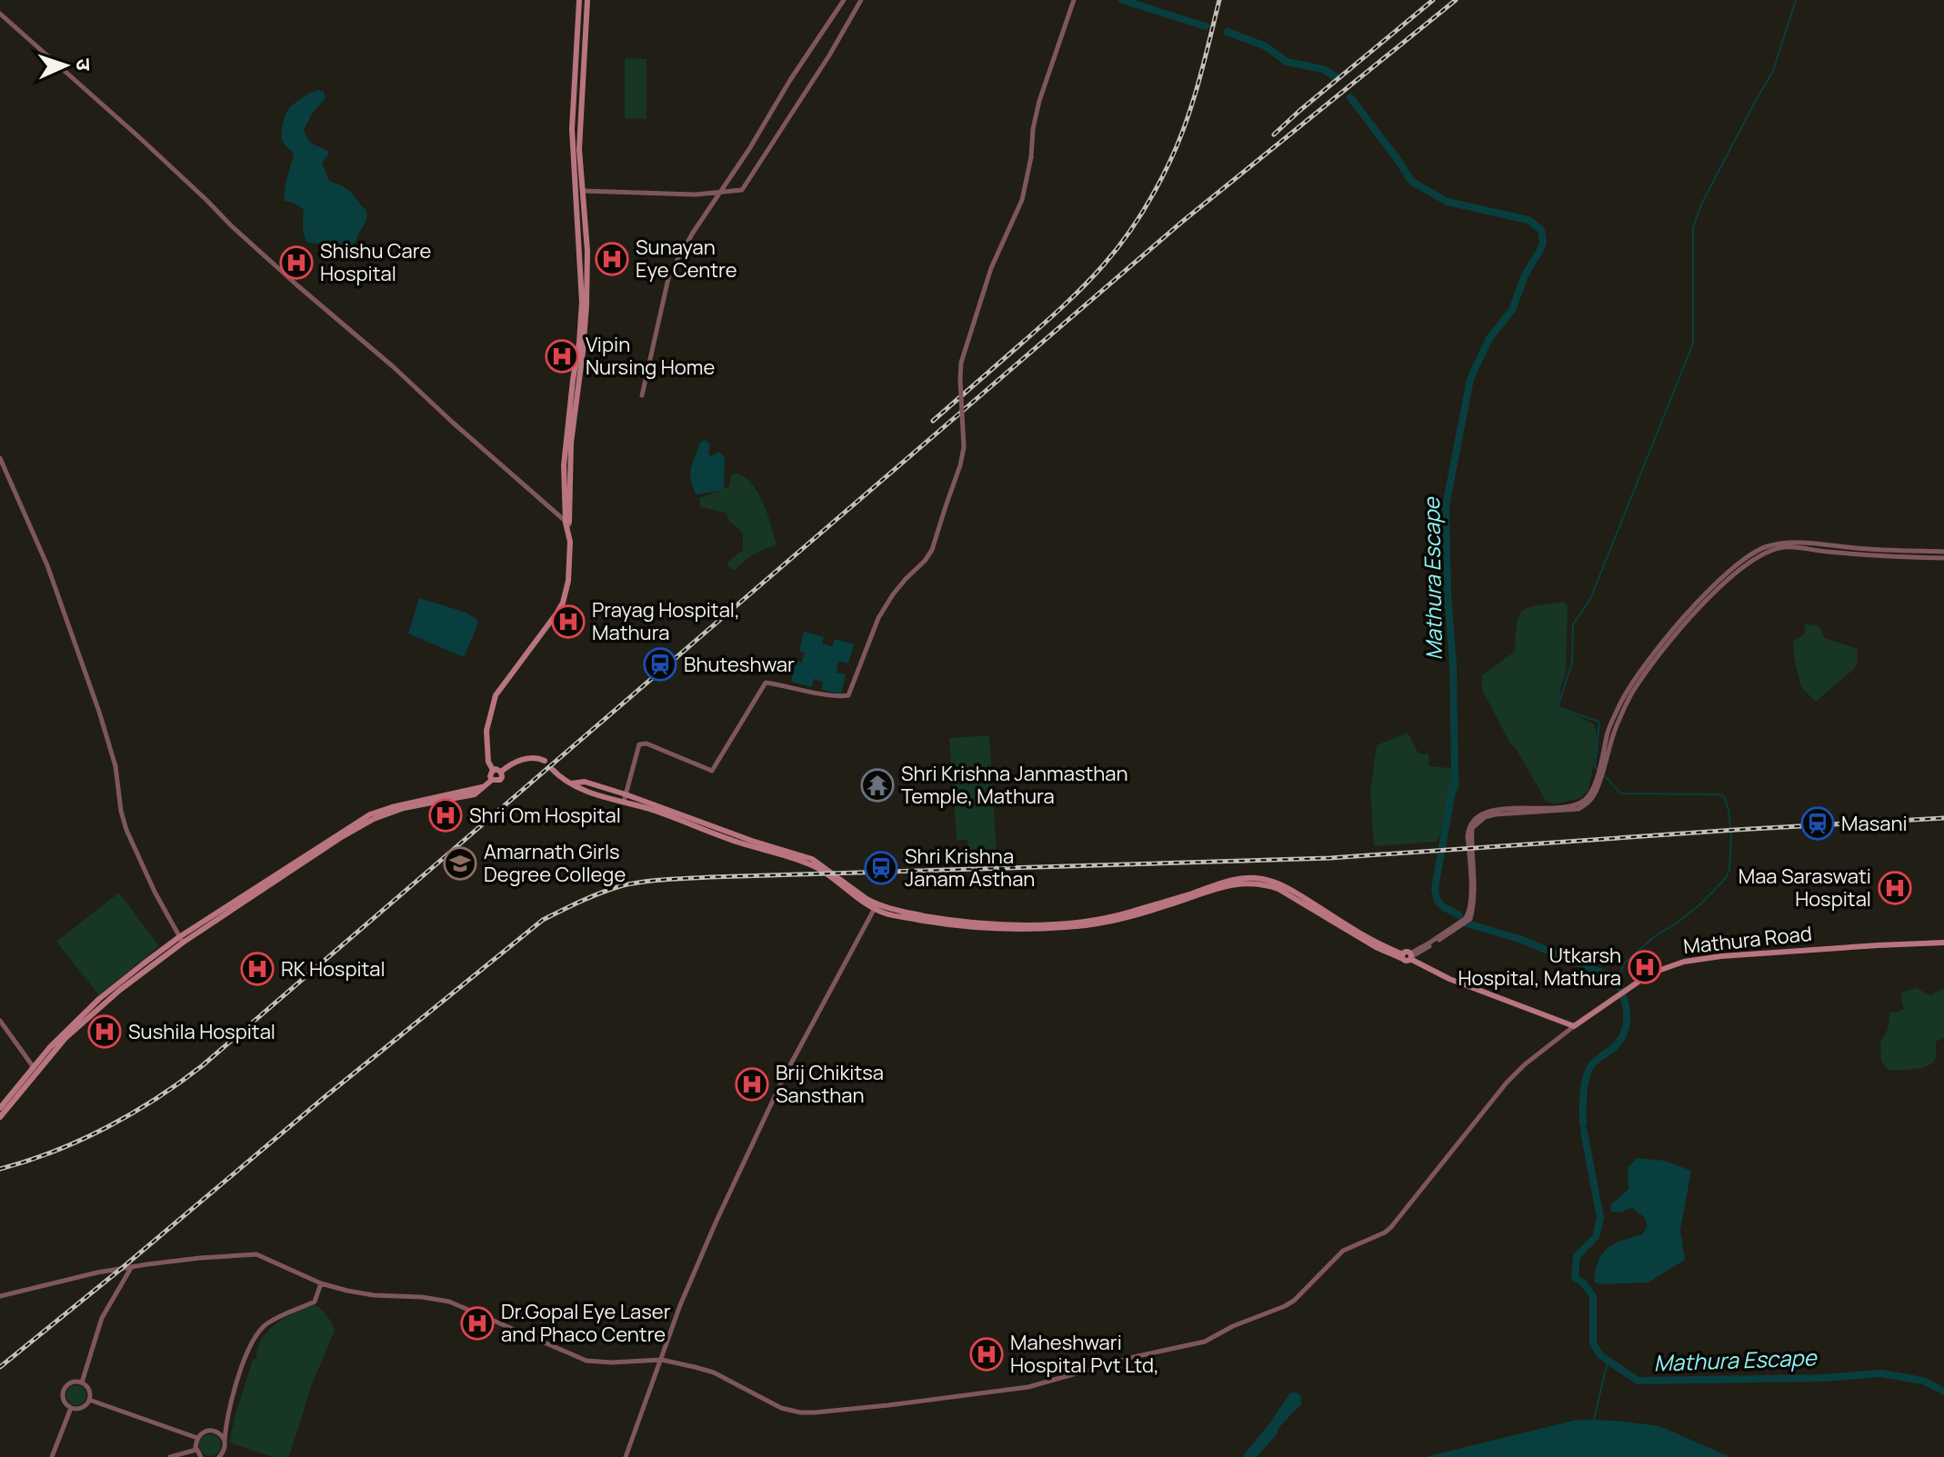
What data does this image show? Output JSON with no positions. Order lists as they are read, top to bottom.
{
  "streets": {
    "main road": ["Mathura Road"]
  },
  "water": ["Mathura Escape"],
  "places": {
    "hospital": [
      "Sunayan Eye Centre",
      "Shishu Care Hospital",
      "Vipin Nursing Home",
      "Prayag Hospital, Mathura",
      "Shri Om Hospital",
      "Maa Saraswati Hospital",
      "Utkarsh Hospital, Mathura",
      "RK Hospital",
      "Sushila Hospital",
      "Brij Chikitsa Sansthan",
      "Dr.Gopal Eye Laser and Phaco Centre",
      "Maheshwari Hospital Pvt Ltd,"
    ],
    "station": ["Bhuteshwar", "Masani", "Shri Krishna Janam Asthan"],
    "temple": ["Shri Krishna Janmasthan Temple, Mathura"],
    "school or university": ["Amarnath Girls Degree College"]
  },
  "north": "right"
}
